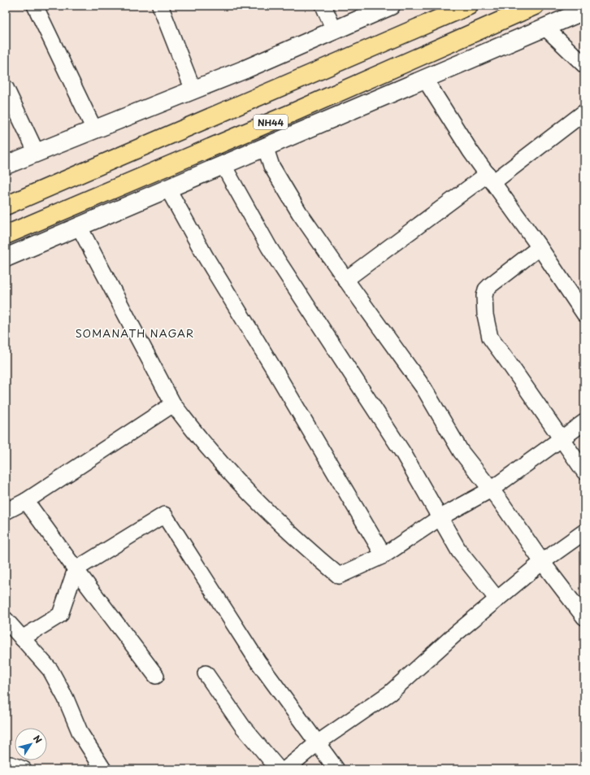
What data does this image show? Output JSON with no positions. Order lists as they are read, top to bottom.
{
  "streets": {
    "highway": ["NH44"]
  },
  "districts": ["SOMANATH NAGAR"],
  "north": "top right"
}
